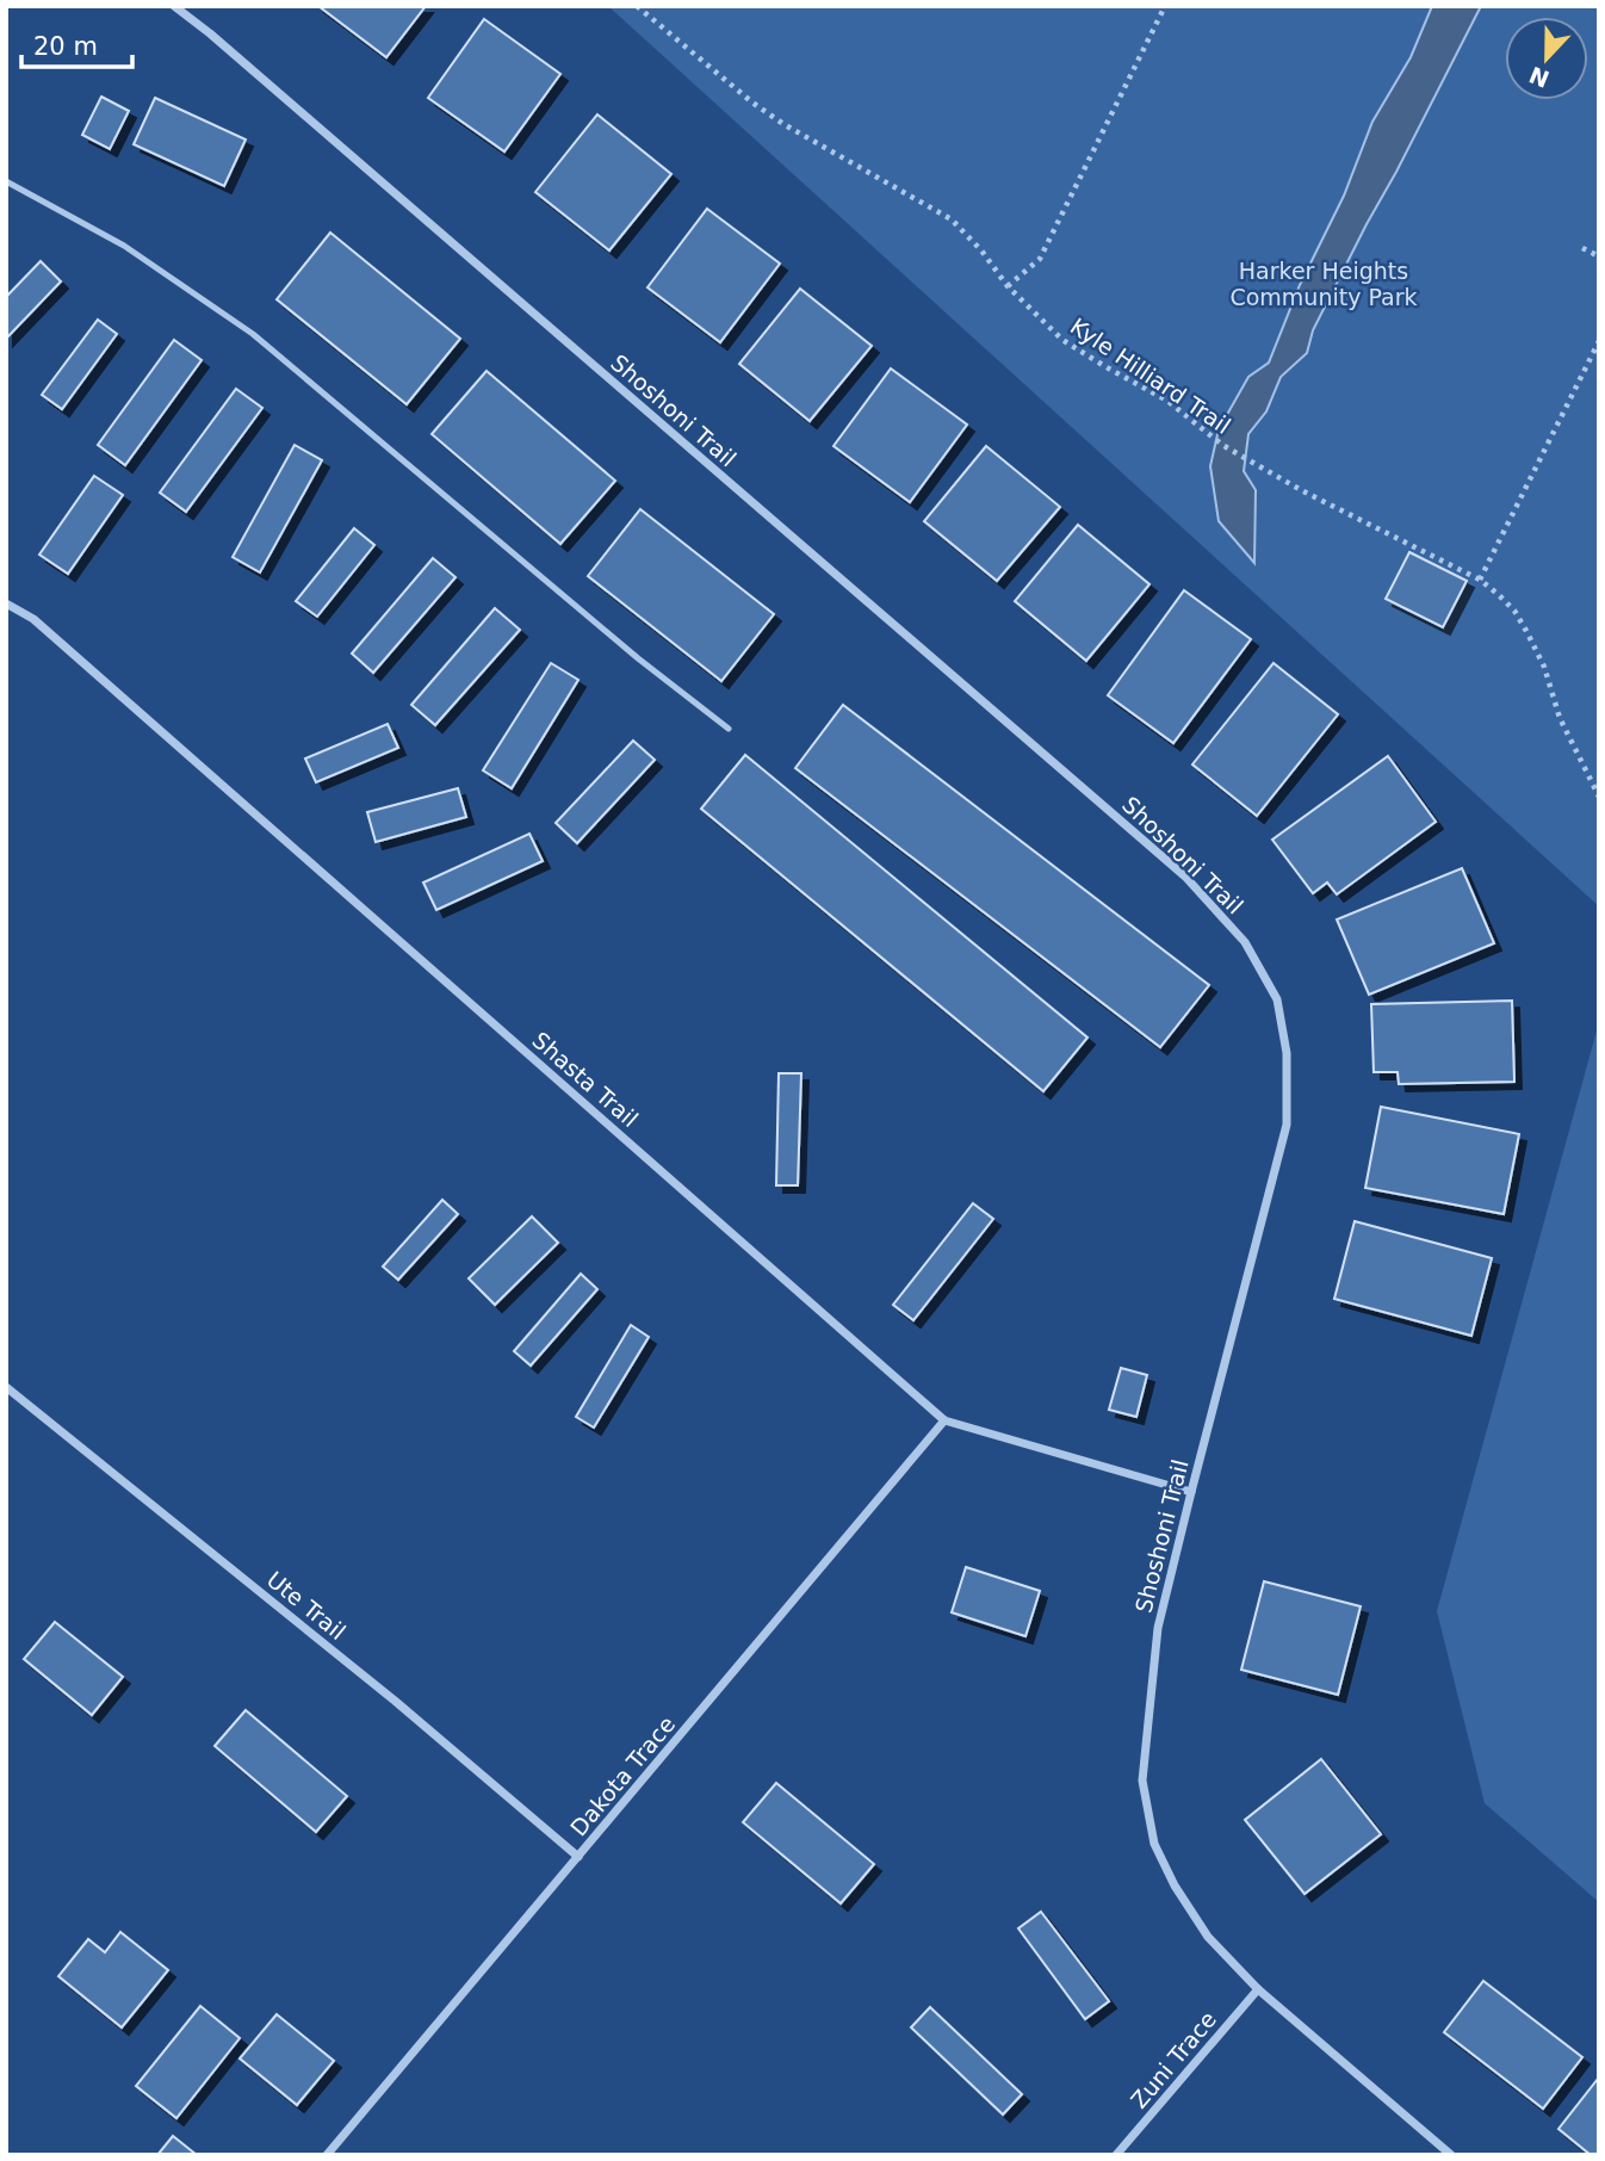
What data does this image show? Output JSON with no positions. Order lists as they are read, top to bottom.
{
  "streets": {
    "street": [
      "Shoshoni Trail",
      "Shasta Trail",
      "Ute Trail",
      "Dakota Trace",
      "Zuni Trace"
    ],
    "path": ["Kyle Hilliard Trail"]
  },
  "crossings": [
    ["Shoshoni Trail", "Shasta Trail"],
    ["Shoshoni Trail", "Zuni Trace"],
    ["Shasta Trail", "Dakota Trace"],
    ["Ute Trail", "Dakota Trace"]
  ],
  "parks": ["Harker Heights Community Park"],
  "scale_bar": "20 m",
  "north": "bottom"
}
